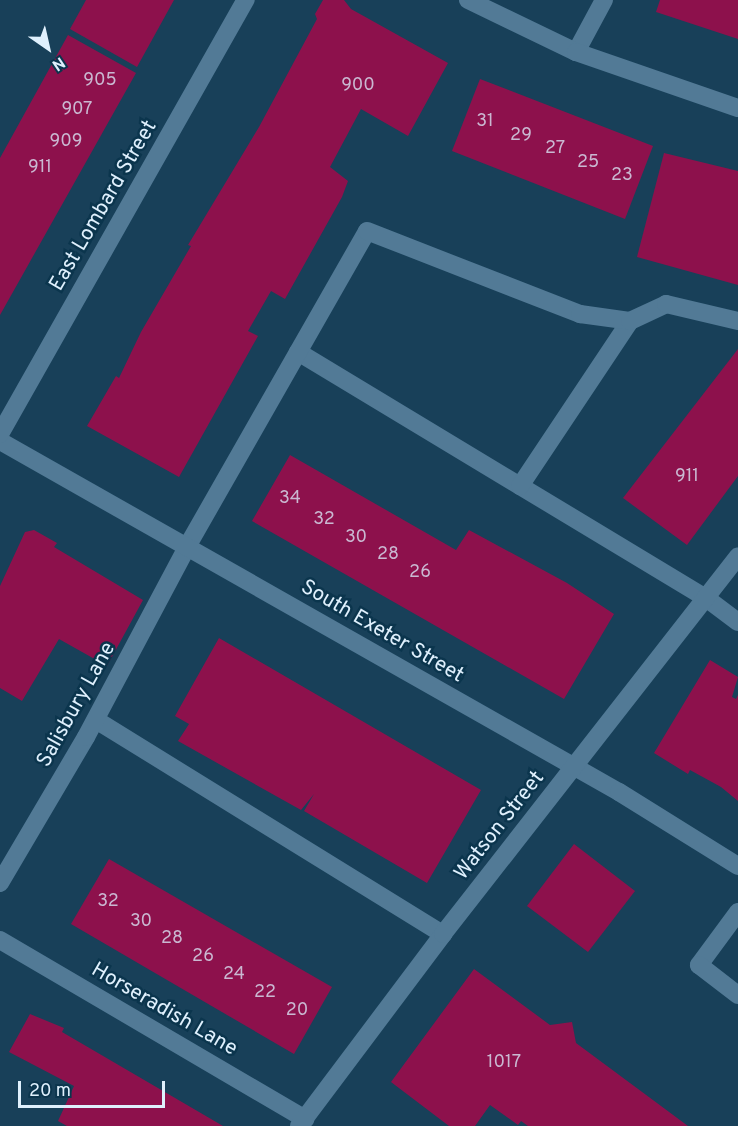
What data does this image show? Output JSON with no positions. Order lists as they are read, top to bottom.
{
  "streets": {
    "street": [
      "East Lombard Street",
      "South Exeter Street",
      "Salisbury Lane",
      "Watson Street",
      "Horseradish Lane"
    ]
  },
  "crossings": [
    ["South Exeter Street", "Salisbury Lane"],
    ["South Exeter Street", "Watson Street"],
    ["Watson Street", "Horseradish Lane"]
  ],
  "house_numbers": [
    "905",
    "900",
    "907",
    "31",
    "29",
    "909",
    "27",
    "25",
    "911",
    "23",
    "911",
    "34",
    "32",
    "30",
    "28",
    "26",
    "32",
    "30",
    "28",
    "26",
    "24",
    "22",
    "20",
    "1017"
  ],
  "scale_bar": "20 m",
  "north": "bottom right"
}
